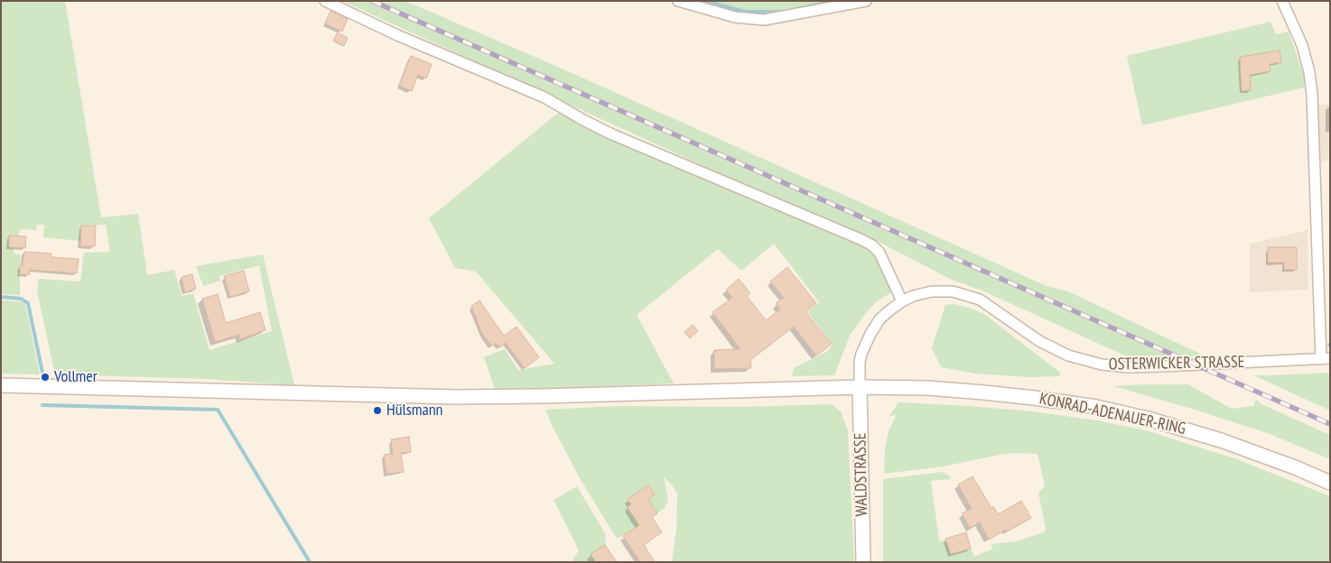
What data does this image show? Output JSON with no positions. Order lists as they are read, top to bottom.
{
  "streets": {
    "main road": ["KONRAD-ADENAUER-RING", "WALDSTRASSE"],
    "street": ["OSTERWICKER STRASSE"]
  },
  "crossings": [
    ["OSTERWICKER STRASSE", "KONRAD-ADENAUER-RING"],
    ["OSTERWICKER STRASSE", "WALDSTRASSE"],
    ["KONRAD-ADENAUER-RING", "WALDSTRASSE"]
  ],
  "places": ["Vollmer", "Hülsmann"]
}
